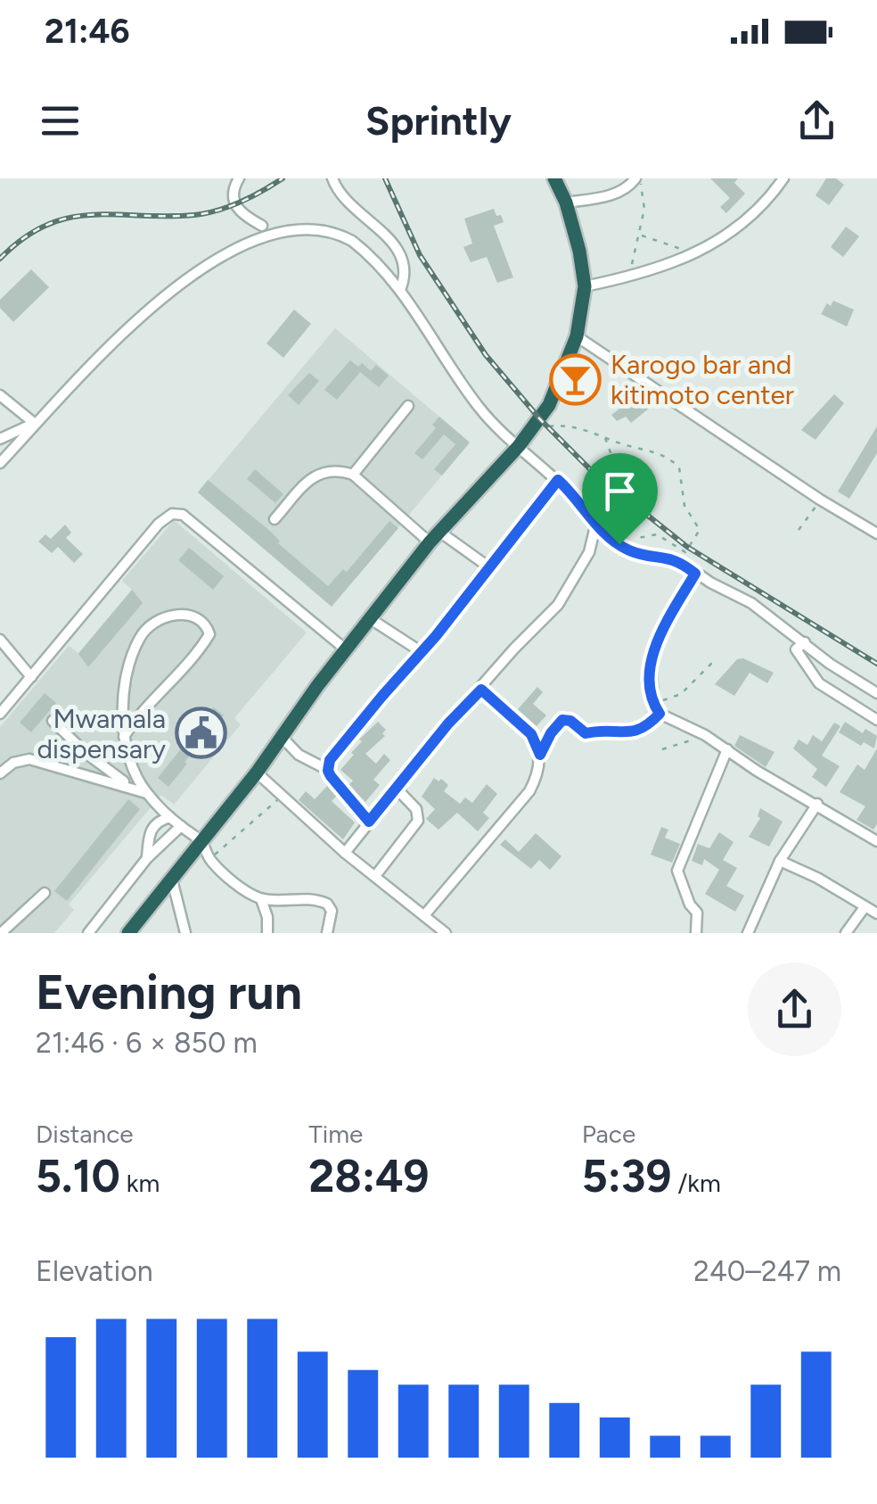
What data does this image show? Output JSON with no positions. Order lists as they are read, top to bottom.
{
  "places": {
    "bar": ["Karogo bar and kitimoto center"],
    "public building": ["Mwamala dispensary"]
  },
  "page": {
    "status": "21:46",
    "header": "Sprintly",
    "heading": ["Evening run", "21:46 · 6 × 850 m"],
    "stats": [
      ["Distance", "5.10 km"],
      ["Time", "28:49"],
      ["Pace", "5:39 /km"]
    ],
    "chart": ["Elevation", "240–247 m"]
  }
}
